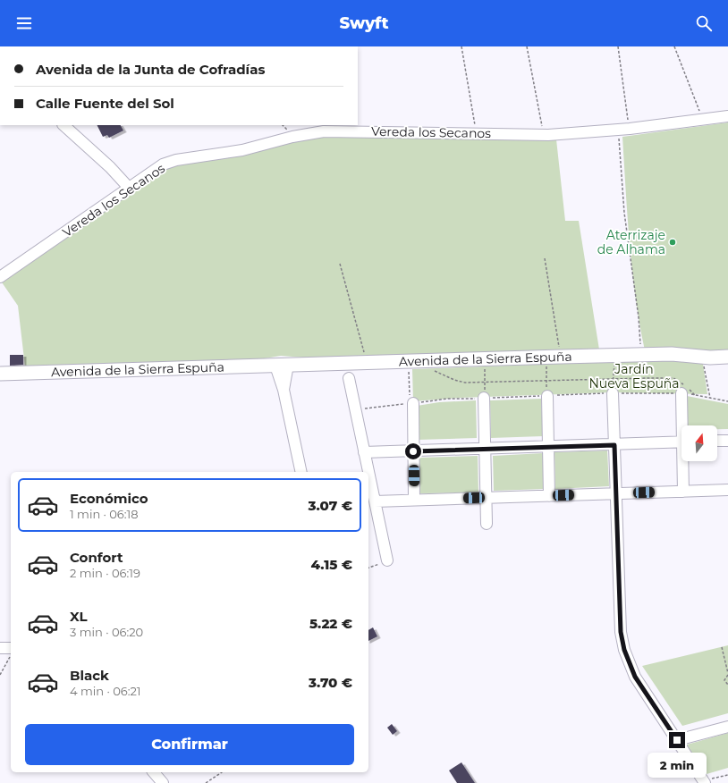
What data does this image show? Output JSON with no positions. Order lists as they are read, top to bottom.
{
  "streets": {
    "main road": ["Avenida de la Sierra Espuña"],
    "street": ["Vereda los Secanos"]
  },
  "parks": ["Jardín Nueva Espuña"],
  "places": ["Aterrizaje de Alhama"],
  "north": "top",
  "page": {
    "header": "Swyft",
    "banner": ["Avenida de la Junta de Cofradías", "Calle Fuente del Sol"],
    "list": [
      {
        "name": "Económico",
        "note": "1 min · 06:18",
        "value": "3.07 €"
      },
      {
        "name": "Confort",
        "note": "2 min · 06:19",
        "value": "4.15 €"
      },
      {
        "name": "XL",
        "note": "3 min · 06:20",
        "value": "5.22 €"
      },
      {
        "name": "Black",
        "note": "4 min · 06:21",
        "value": "3.70 €"
      }
    ],
    "buttons": "Confirmar",
    "bubble": "2 min"
  }
}
